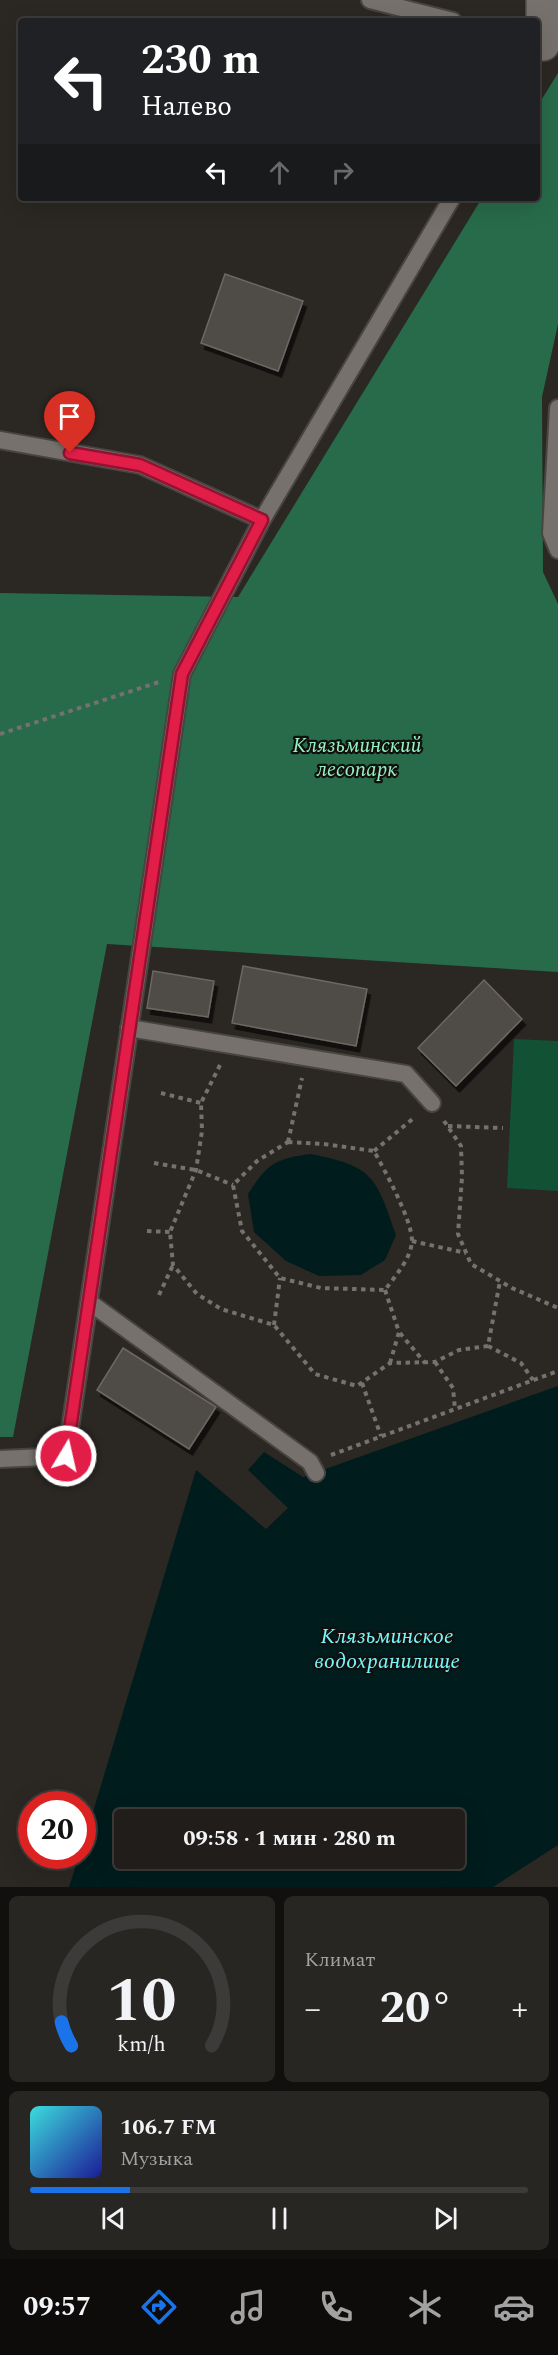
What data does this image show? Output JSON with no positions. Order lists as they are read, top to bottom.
{
  "water": ["Клязьминское водохранилище"],
  "parks": ["Клязьминский лесопарк"],
  "page": {
    "turn": ["230 m", "Налево"],
    "limit": "20",
    "trip": "09:58 · 1 мин · 280 m",
    "tile": "Климат",
    "heat": ["−", "20°", "+"],
    "song": ["106.7 FM", "Музыка"],
    "tabs": "09:57",
    "gauge": ["10", "km/h"]
  }
}
